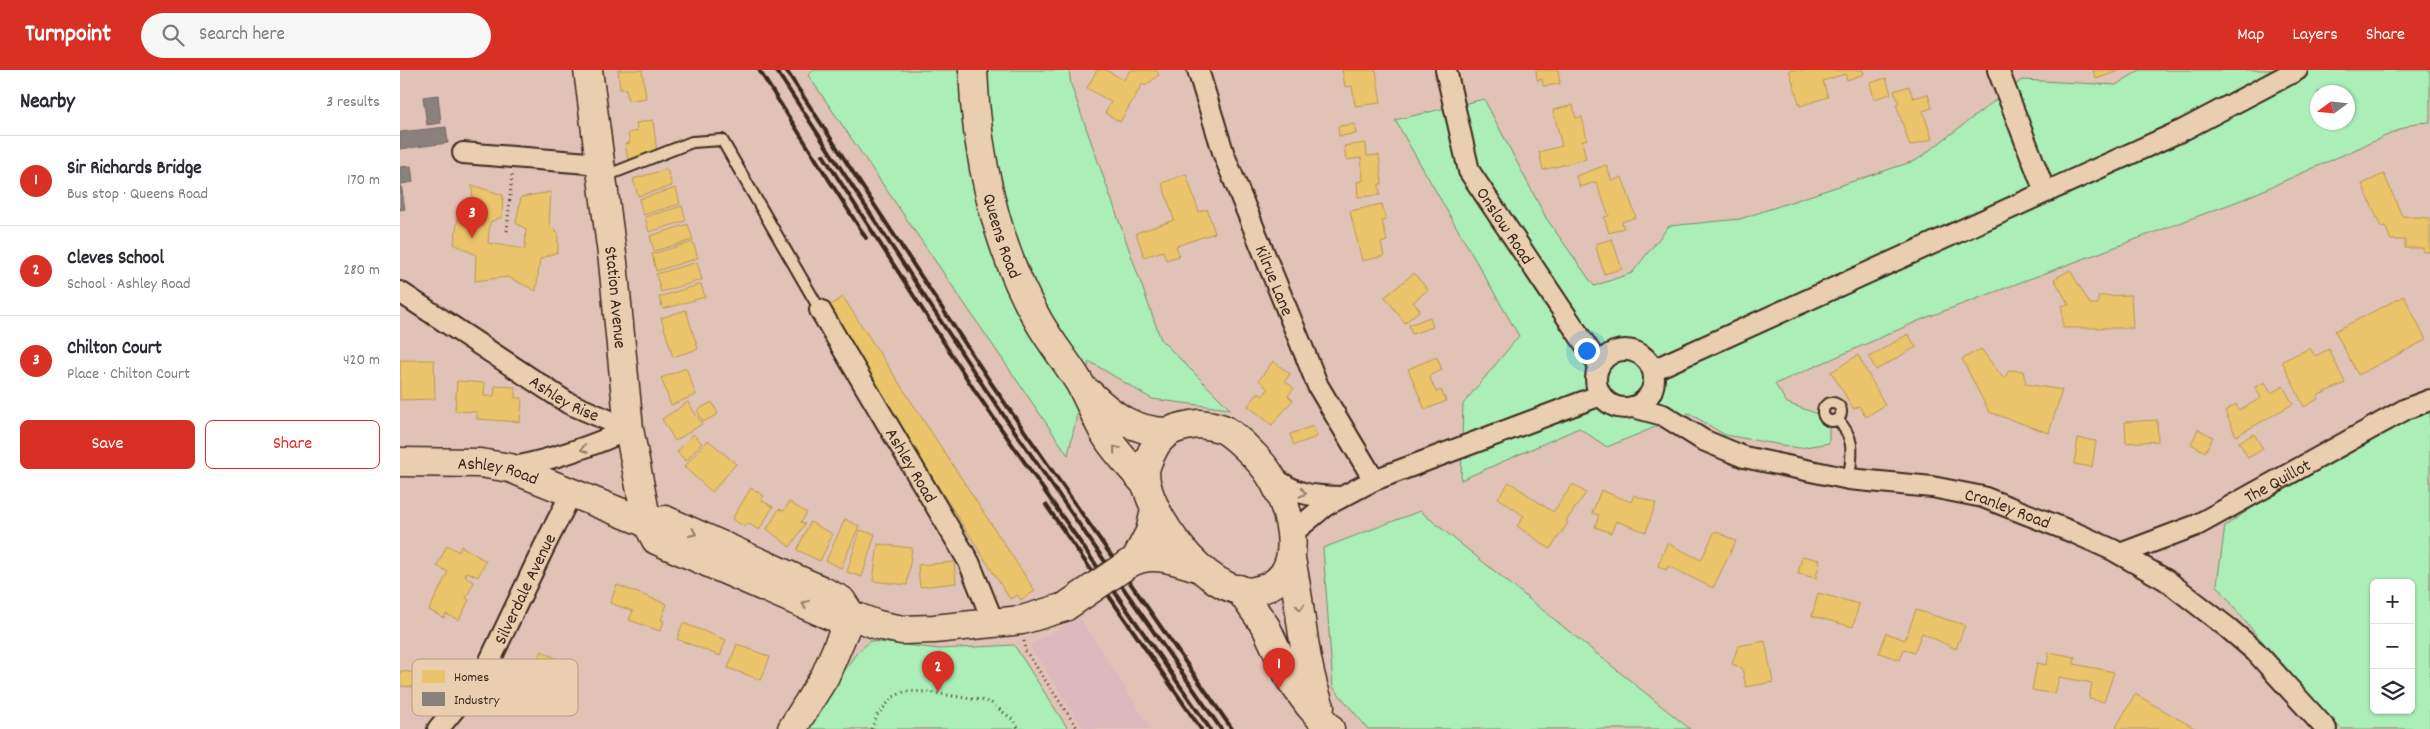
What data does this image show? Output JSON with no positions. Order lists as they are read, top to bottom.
{
  "streets": {
    "main road": ["Queens Road", "Station Avenue", "Ashley Road"],
    "street": [
      "Onslow Road",
      "Kilrue Lane",
      "Ashley Rise",
      "The Quillot",
      "Cranley Road",
      "Silverdale Avenue"
    ]
  },
  "crossings": [
    ["Onslow Road", "Cranley Road"],
    ["Station Avenue", "Ashley Rise"],
    ["Station Avenue", "Ashley Road"],
    ["Ashley Rise", "Ashley Road"],
    ["Ashley Road", "Silverdale Avenue"],
    ["The Quillot", "Cranley Road"]
  ],
  "legend": ["Homes", "Industry"],
  "north": "left",
  "page": {
    "header": "Turnpoint",
    "search": "Search here",
    "nav": ["Map", "Layers", "Share"],
    "heading": ["Nearby", "3 results"],
    "list": [
      {
        "mark": "1",
        "name": "Sir Richards Bridge",
        "note": "Bus stop · Queens Road",
        "value": "170 m"
      },
      {
        "mark": "2",
        "name": "Cleves School",
        "note": "School · Ashley Road",
        "value": "280 m"
      },
      {
        "mark": "3",
        "name": "Chilton Court",
        "note": "Place · Chilton Court",
        "value": "420 m"
      }
    ],
    "pins": ["3", "1", "2"],
    "buttons": ["Save", "Share"],
    "map_buttons": ["+", "−"]
  }
}
